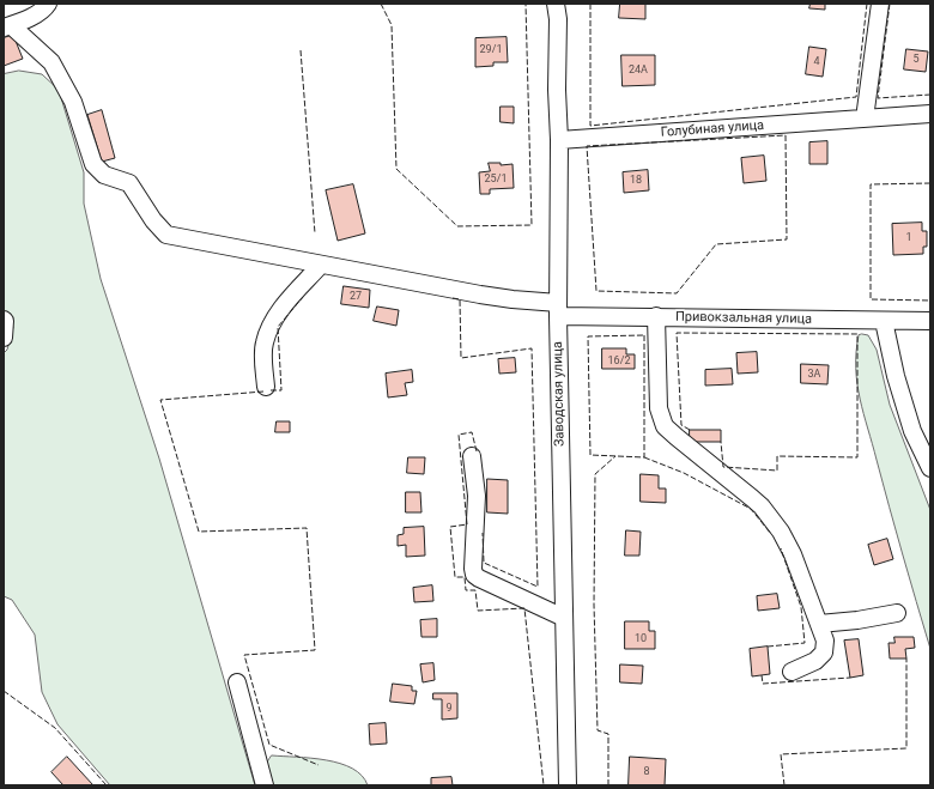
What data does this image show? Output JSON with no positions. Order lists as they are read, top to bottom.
{
  "streets": {
    "street": ["Голубиная улица", "Привокзальная улица", "Заводская улица"]
  },
  "crossings": [
    ["Голубиная улица", "Заводская улица"],
    ["Привокзальная улица", "Заводская улица"]
  ],
  "house_numbers": [
    "29/1",
    "5",
    "4",
    "24А",
    "25/1",
    "18",
    "1",
    "27",
    "16/2",
    "3А",
    "10",
    "9",
    "8"
  ]
}
